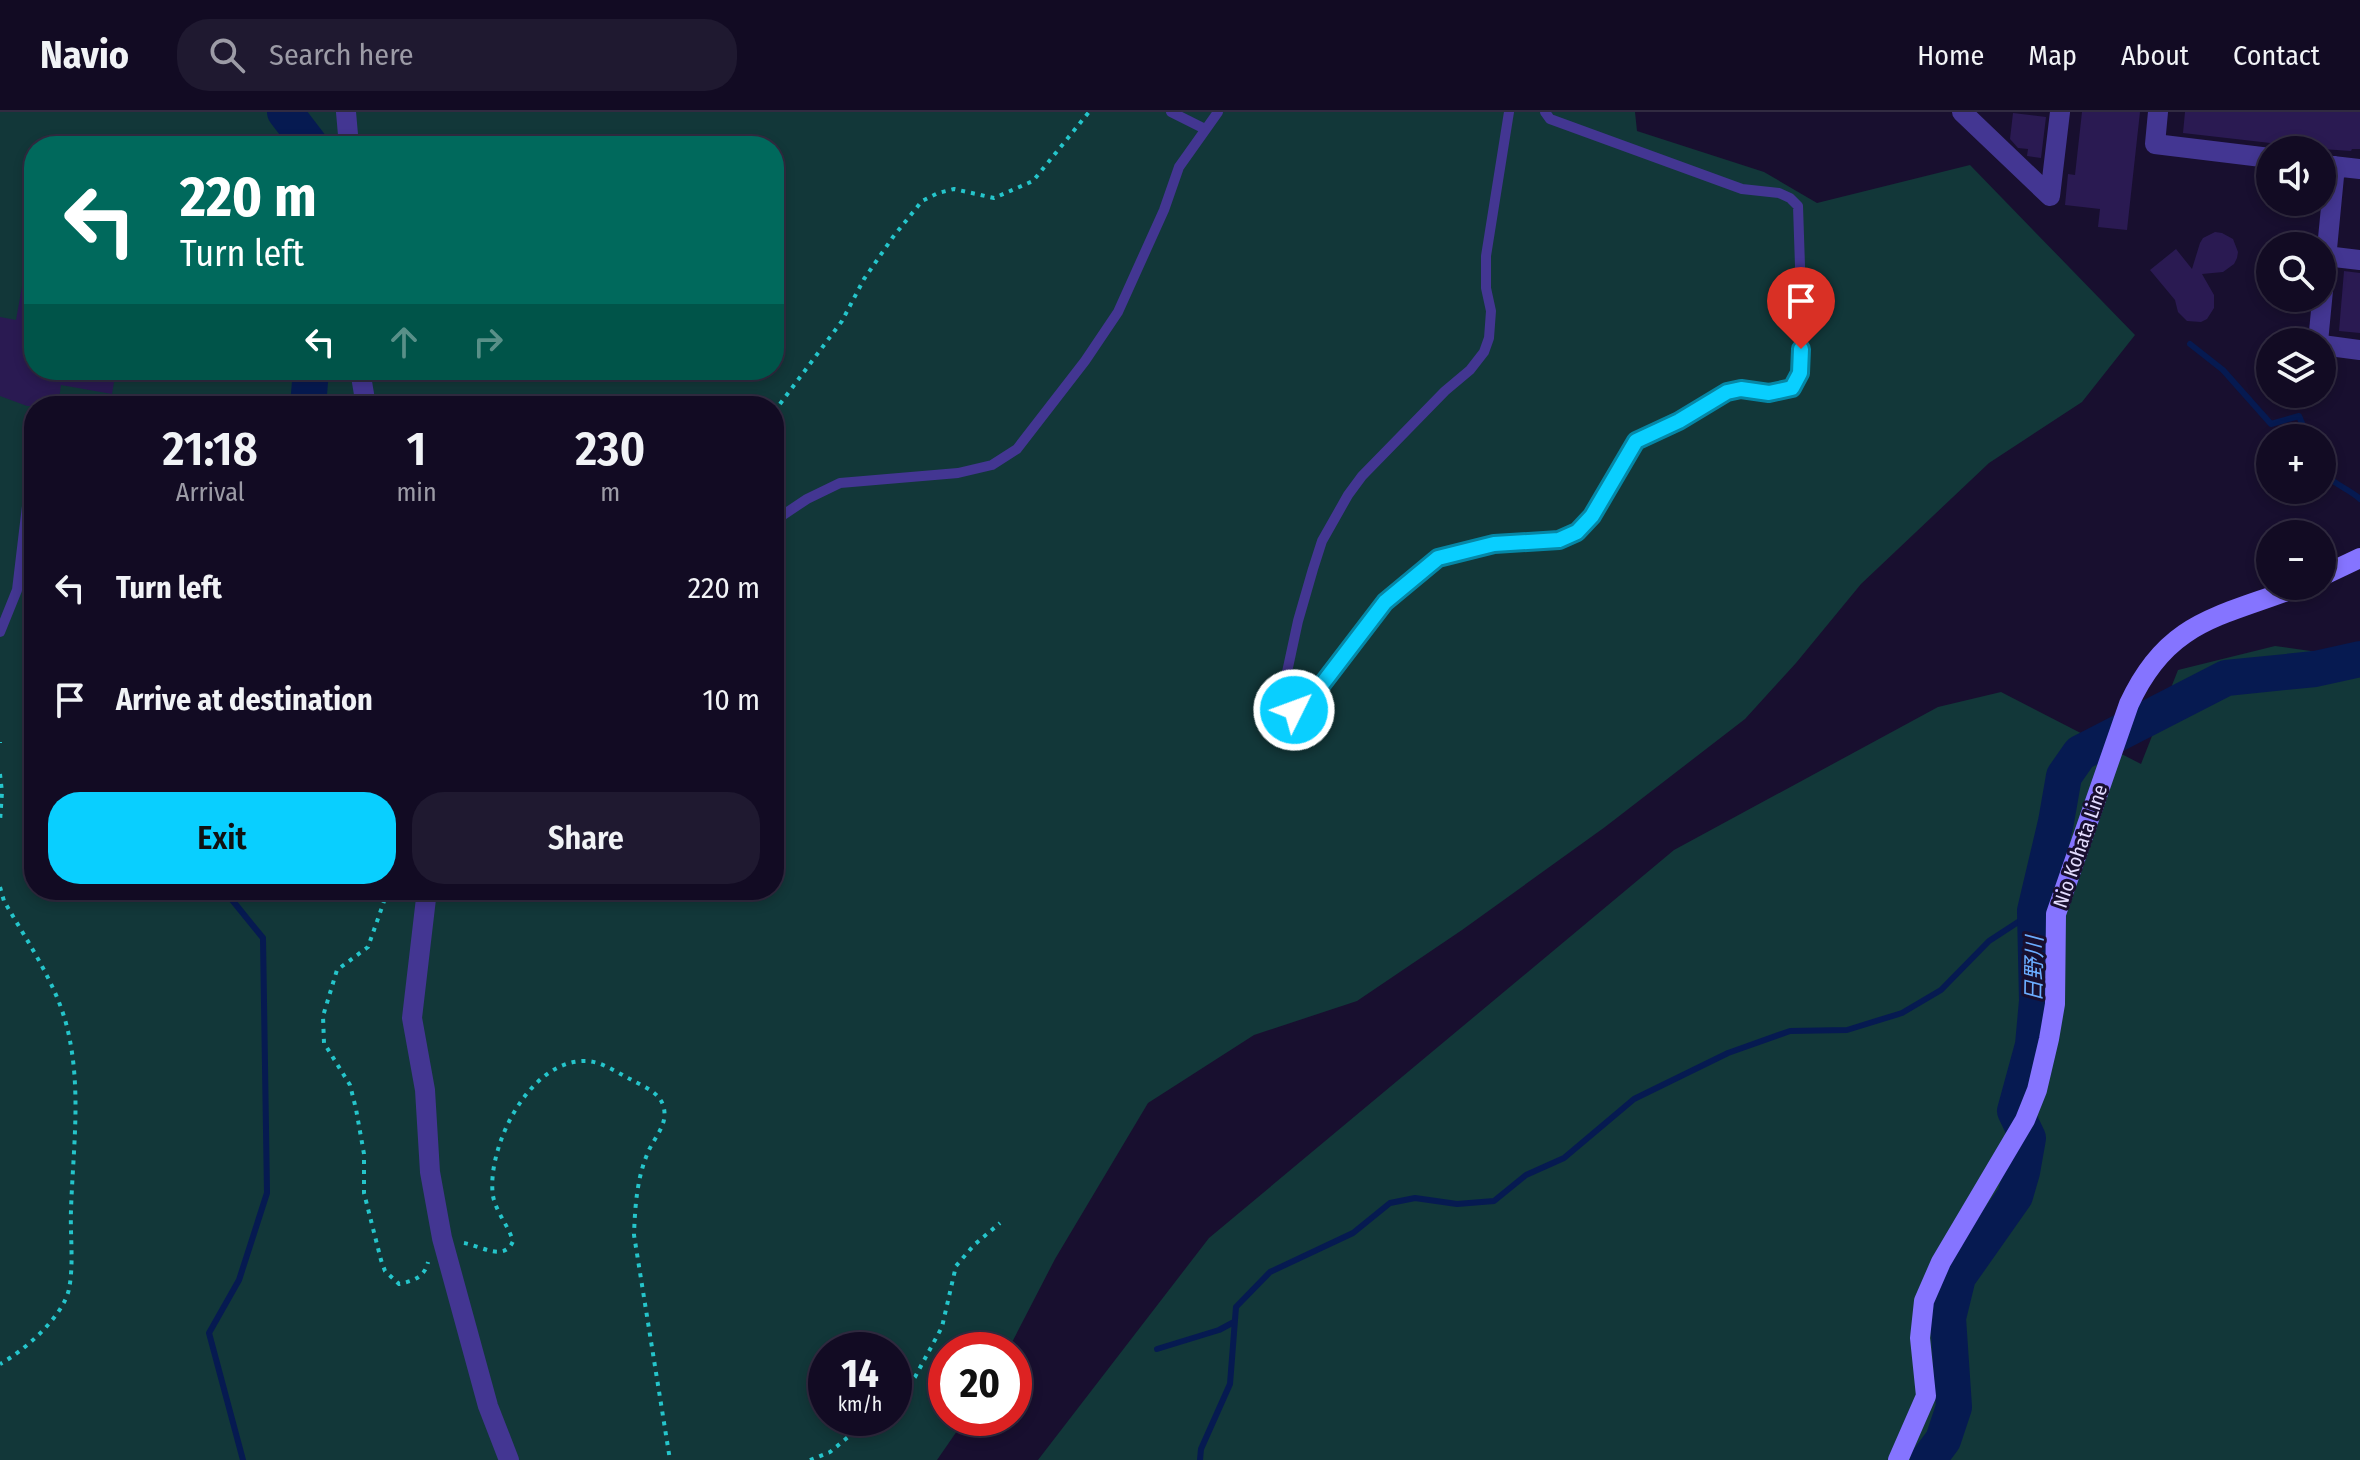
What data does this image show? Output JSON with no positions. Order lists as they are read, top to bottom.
{
  "streets": {
    "main road": ["Nio Kohata Line"]
  },
  "water": ["日野川"],
  "page": {
    "header": "Navio",
    "search": "Search here",
    "nav": [
      "Home",
      "Map",
      "About",
      "Contact"
    ],
    "map_buttons": ["+", "−"],
    "turn": ["220 m", "Turn left"],
    "eta": [
      "21:18",
      "Arrival",
      "1",
      "min",
      "230",
      "m"
    ],
    "list": [
      {
        "name": "Turn left",
        "value": "220 m"
      },
      {
        "name": "Arrive at destination",
        "value": "10 m"
      }
    ],
    "buttons": ["Exit", "Share"],
    "speed": "14 km/h",
    "limit": "20"
  }
}
